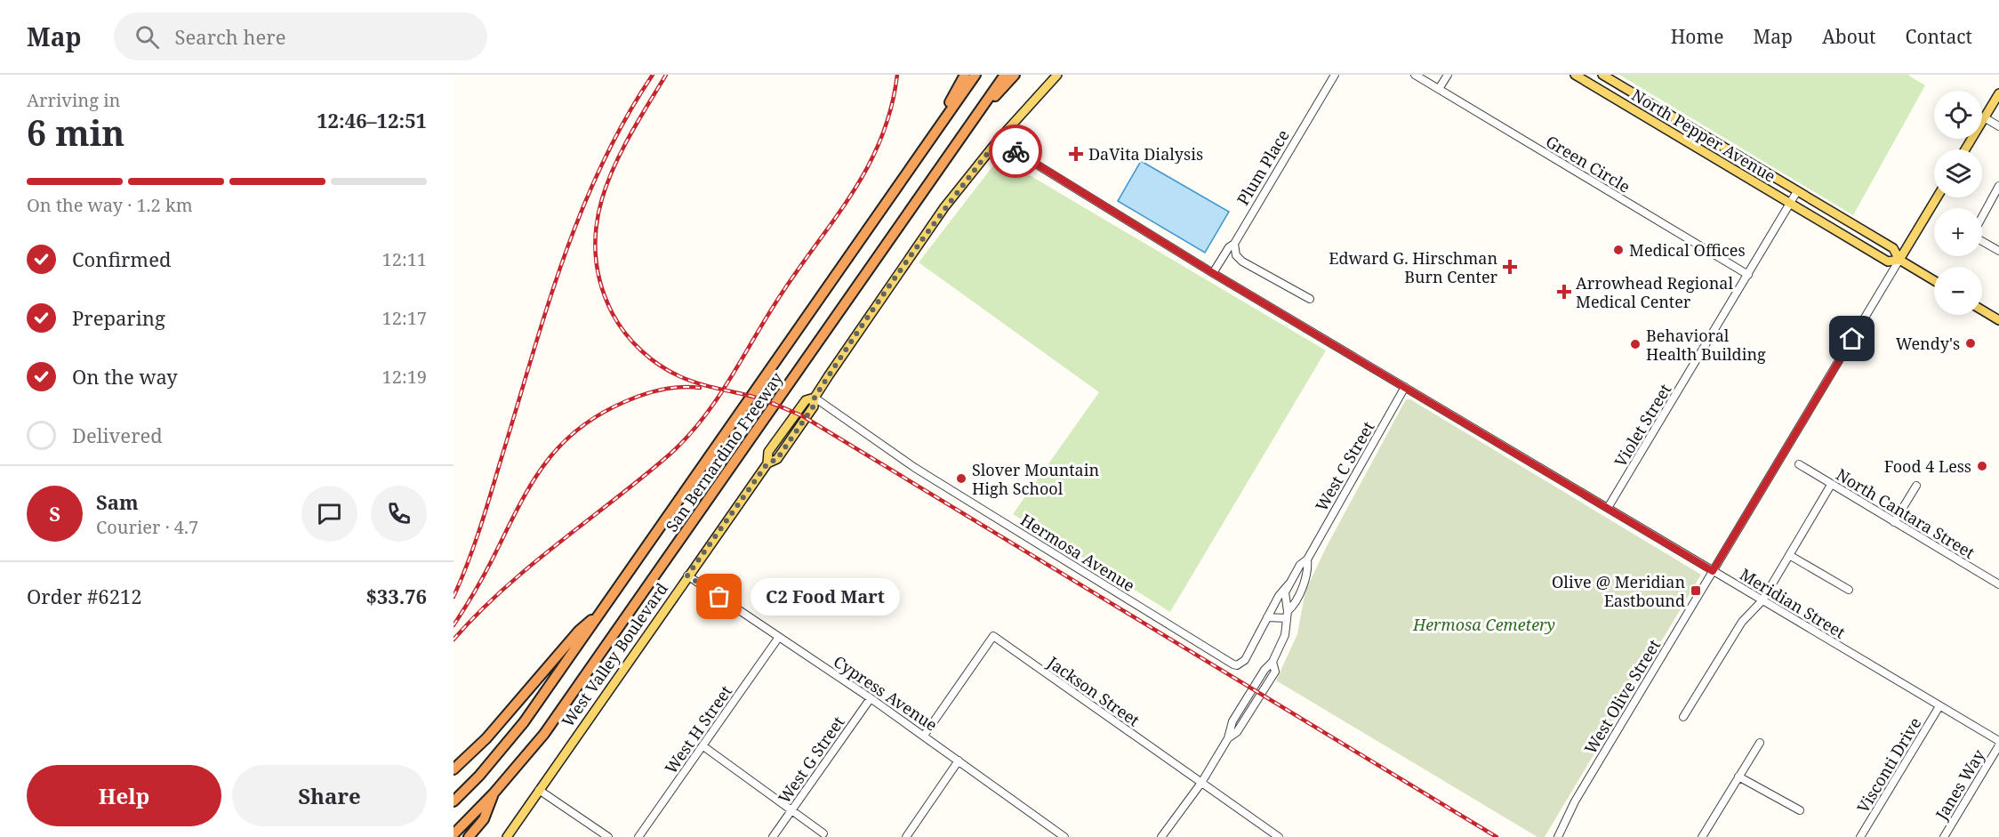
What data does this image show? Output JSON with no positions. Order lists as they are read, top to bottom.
{
  "streets": {
    "highway": ["San Bernardino Freeway"],
    "main road": ["North Pepper Avenue", "West Valley Boulevard"],
    "street": [
      "Green Circle",
      "Plum Place",
      "Violet Street",
      "West C Street",
      "North Cantara Street",
      "Hermosa Avenue",
      "Meridian Street",
      "Jackson Street",
      "Cypress Avenue",
      "West Olive Street",
      "West H Street",
      "West G Street",
      "Visconti Drive",
      "Janes Way"
    ]
  },
  "crossings": [
    ["North Pepper Avenue", "Violet Street"],
    ["North Pepper Avenue", "West Olive Street"],
    ["Green Circle", "Violet Street"],
    ["Plum Place", "Meridian Street"],
    ["Violet Street", "Meridian Street"],
    ["West C Street", "Meridian Street"],
    ["West C Street", "Jackson Street"],
    ["Hermosa Avenue", "West Valley Boulevard"],
    ["Meridian Street", "West Valley Boulevard"],
    ["Meridian Street", "West Olive Street"],
    ["Meridian Street", "Visconti Drive"],
    ["West Valley Boulevard", "Cypress Avenue"],
    ["Jackson Street", "Cypress Avenue"],
    ["Cypress Avenue", "West H Street"],
    ["Cypress Avenue", "West G Street"]
  ],
  "parks": ["Hermosa Cemetery"],
  "places": {
    "health": ["DaVita Dialysis", "Edward G. Hirschman Burn Center", "Arrowhead Regional Medical Center"],
    "other": [
      "Medical Offices",
      "Wendy's",
      "Behavioral Health Building",
      "Food 4 Less",
      "Slover Mountain High School",
      "C2 Food Mart"
    ],
    "transit": ["Olive @ Meridian Eastbound"]
  },
  "page": {
    "header": "Map",
    "search": "Search here",
    "nav": [
      "Home",
      "Map",
      "About",
      "Contact"
    ],
    "heading": ["6 min", "Arriving in", "12:46–12:51"],
    "panel": [
      "Sam",
      "Courier · 4.7",
      "Order #6212",
      "$33.76"
    ],
    "map_buttons": ["+", "−"],
    "bar": "On the way · 1.2 km",
    "list": [
      ["Confirmed", "12:11"],
      ["Preparing", "12:17"],
      ["On the way", "12:19"],
      "Delivered"
    ],
    "round": "S",
    "bubble": "C2 Food Mart",
    "buttons": ["Help", "Share"]
  }
}
